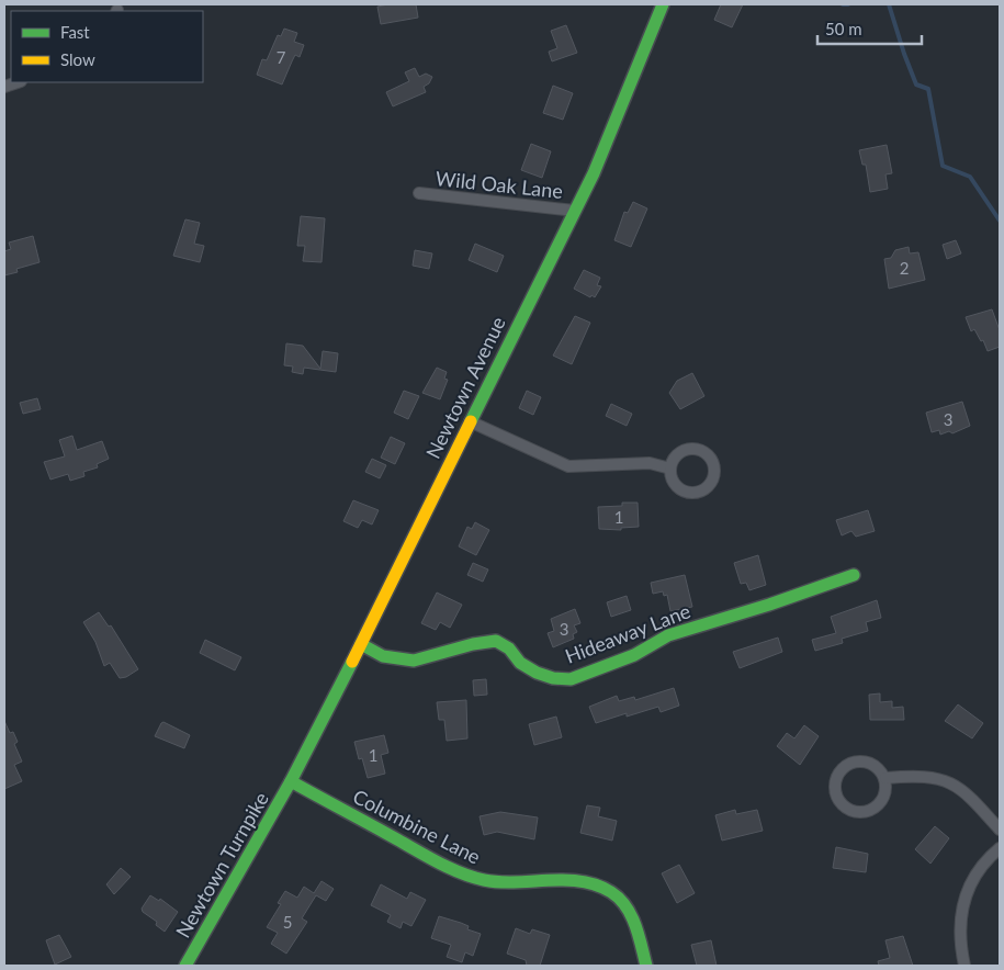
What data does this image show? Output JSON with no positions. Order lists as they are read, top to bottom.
{
  "streets": {
    "street": [
      "Wild Oak Lane",
      "Newtown Avenue",
      "Hideaway Lane",
      "Columbine Lane",
      "Newtown Turnpike"
    ]
  },
  "crossings": [
    ["Wild Oak Lane", "Newtown Avenue"],
    ["Newtown Avenue", "Hideaway Lane"],
    ["Newtown Avenue", "Columbine Lane"],
    ["Newtown Avenue", "Newtown Turnpike"],
    ["Columbine Lane", "Newtown Turnpike"]
  ],
  "house_numbers": [
    "7",
    "2",
    "3",
    "1",
    "3",
    "1",
    "5"
  ],
  "legend": ["Fast", "Slow"],
  "scale_bar": "50 m"
}
